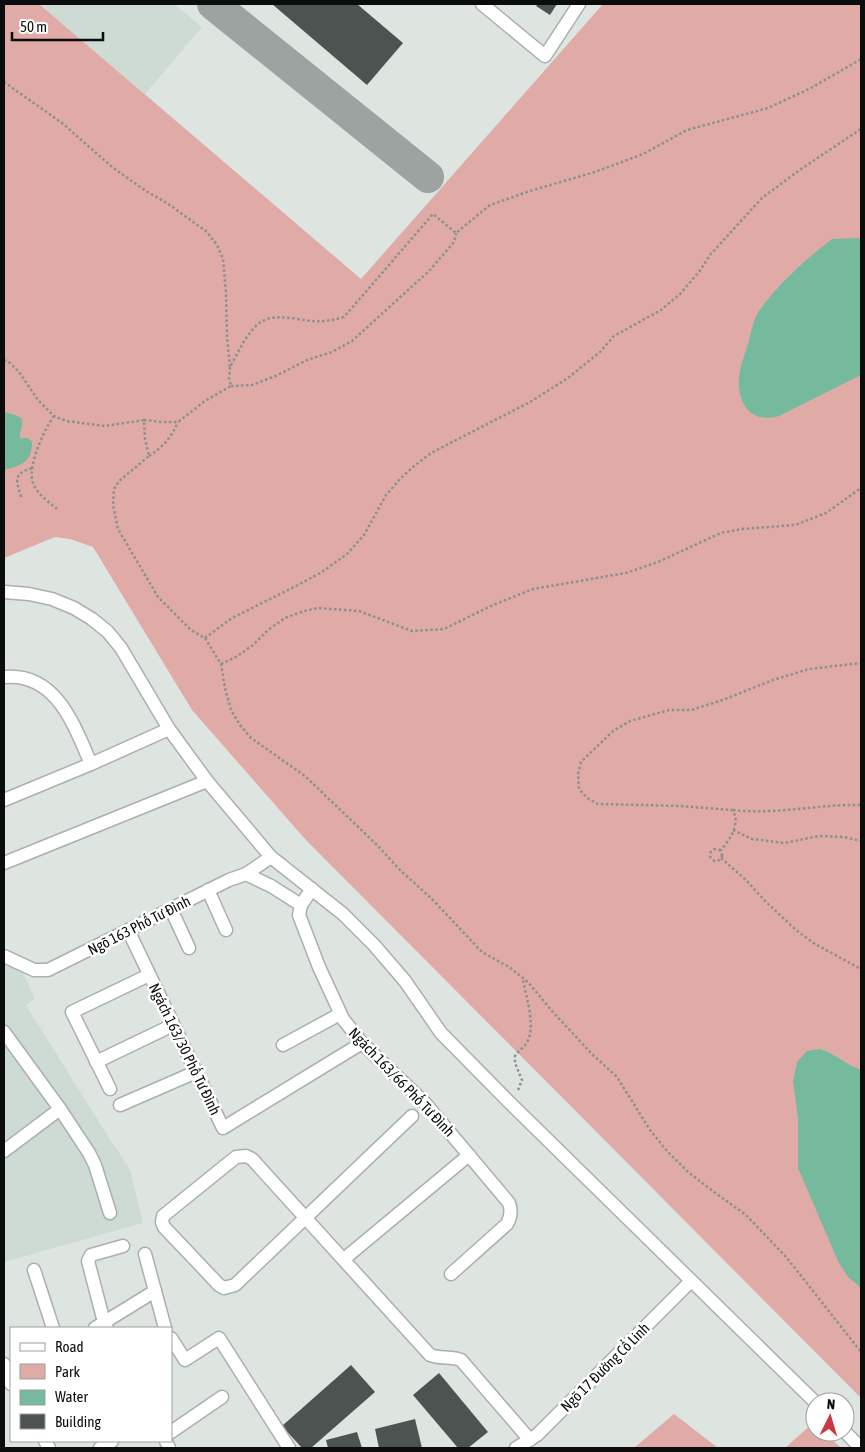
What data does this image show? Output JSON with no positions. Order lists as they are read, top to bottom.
{
  "streets": {
    "street": [
      "Ngõ 163 Phố Tư Đình",
      "Ngách 163/30 Phố Tư Đình",
      "Ngách 163/66 Phố Tư Đình",
      "Ngõ 17 Đường Cổ Linh"
    ]
  },
  "crossings": [
    ["Ngõ 163 Phố Tư Đình", "Ngách 163/30 Phố Tư Đình"],
    ["Ngách 163/30 Phố Tư Đình", "Ngách 163/66 Phố Tư Đình"]
  ],
  "legend": [
    "Road",
    "Park",
    "Water",
    "Building"
  ],
  "scale_bar": "50 m",
  "north": "top"
}
